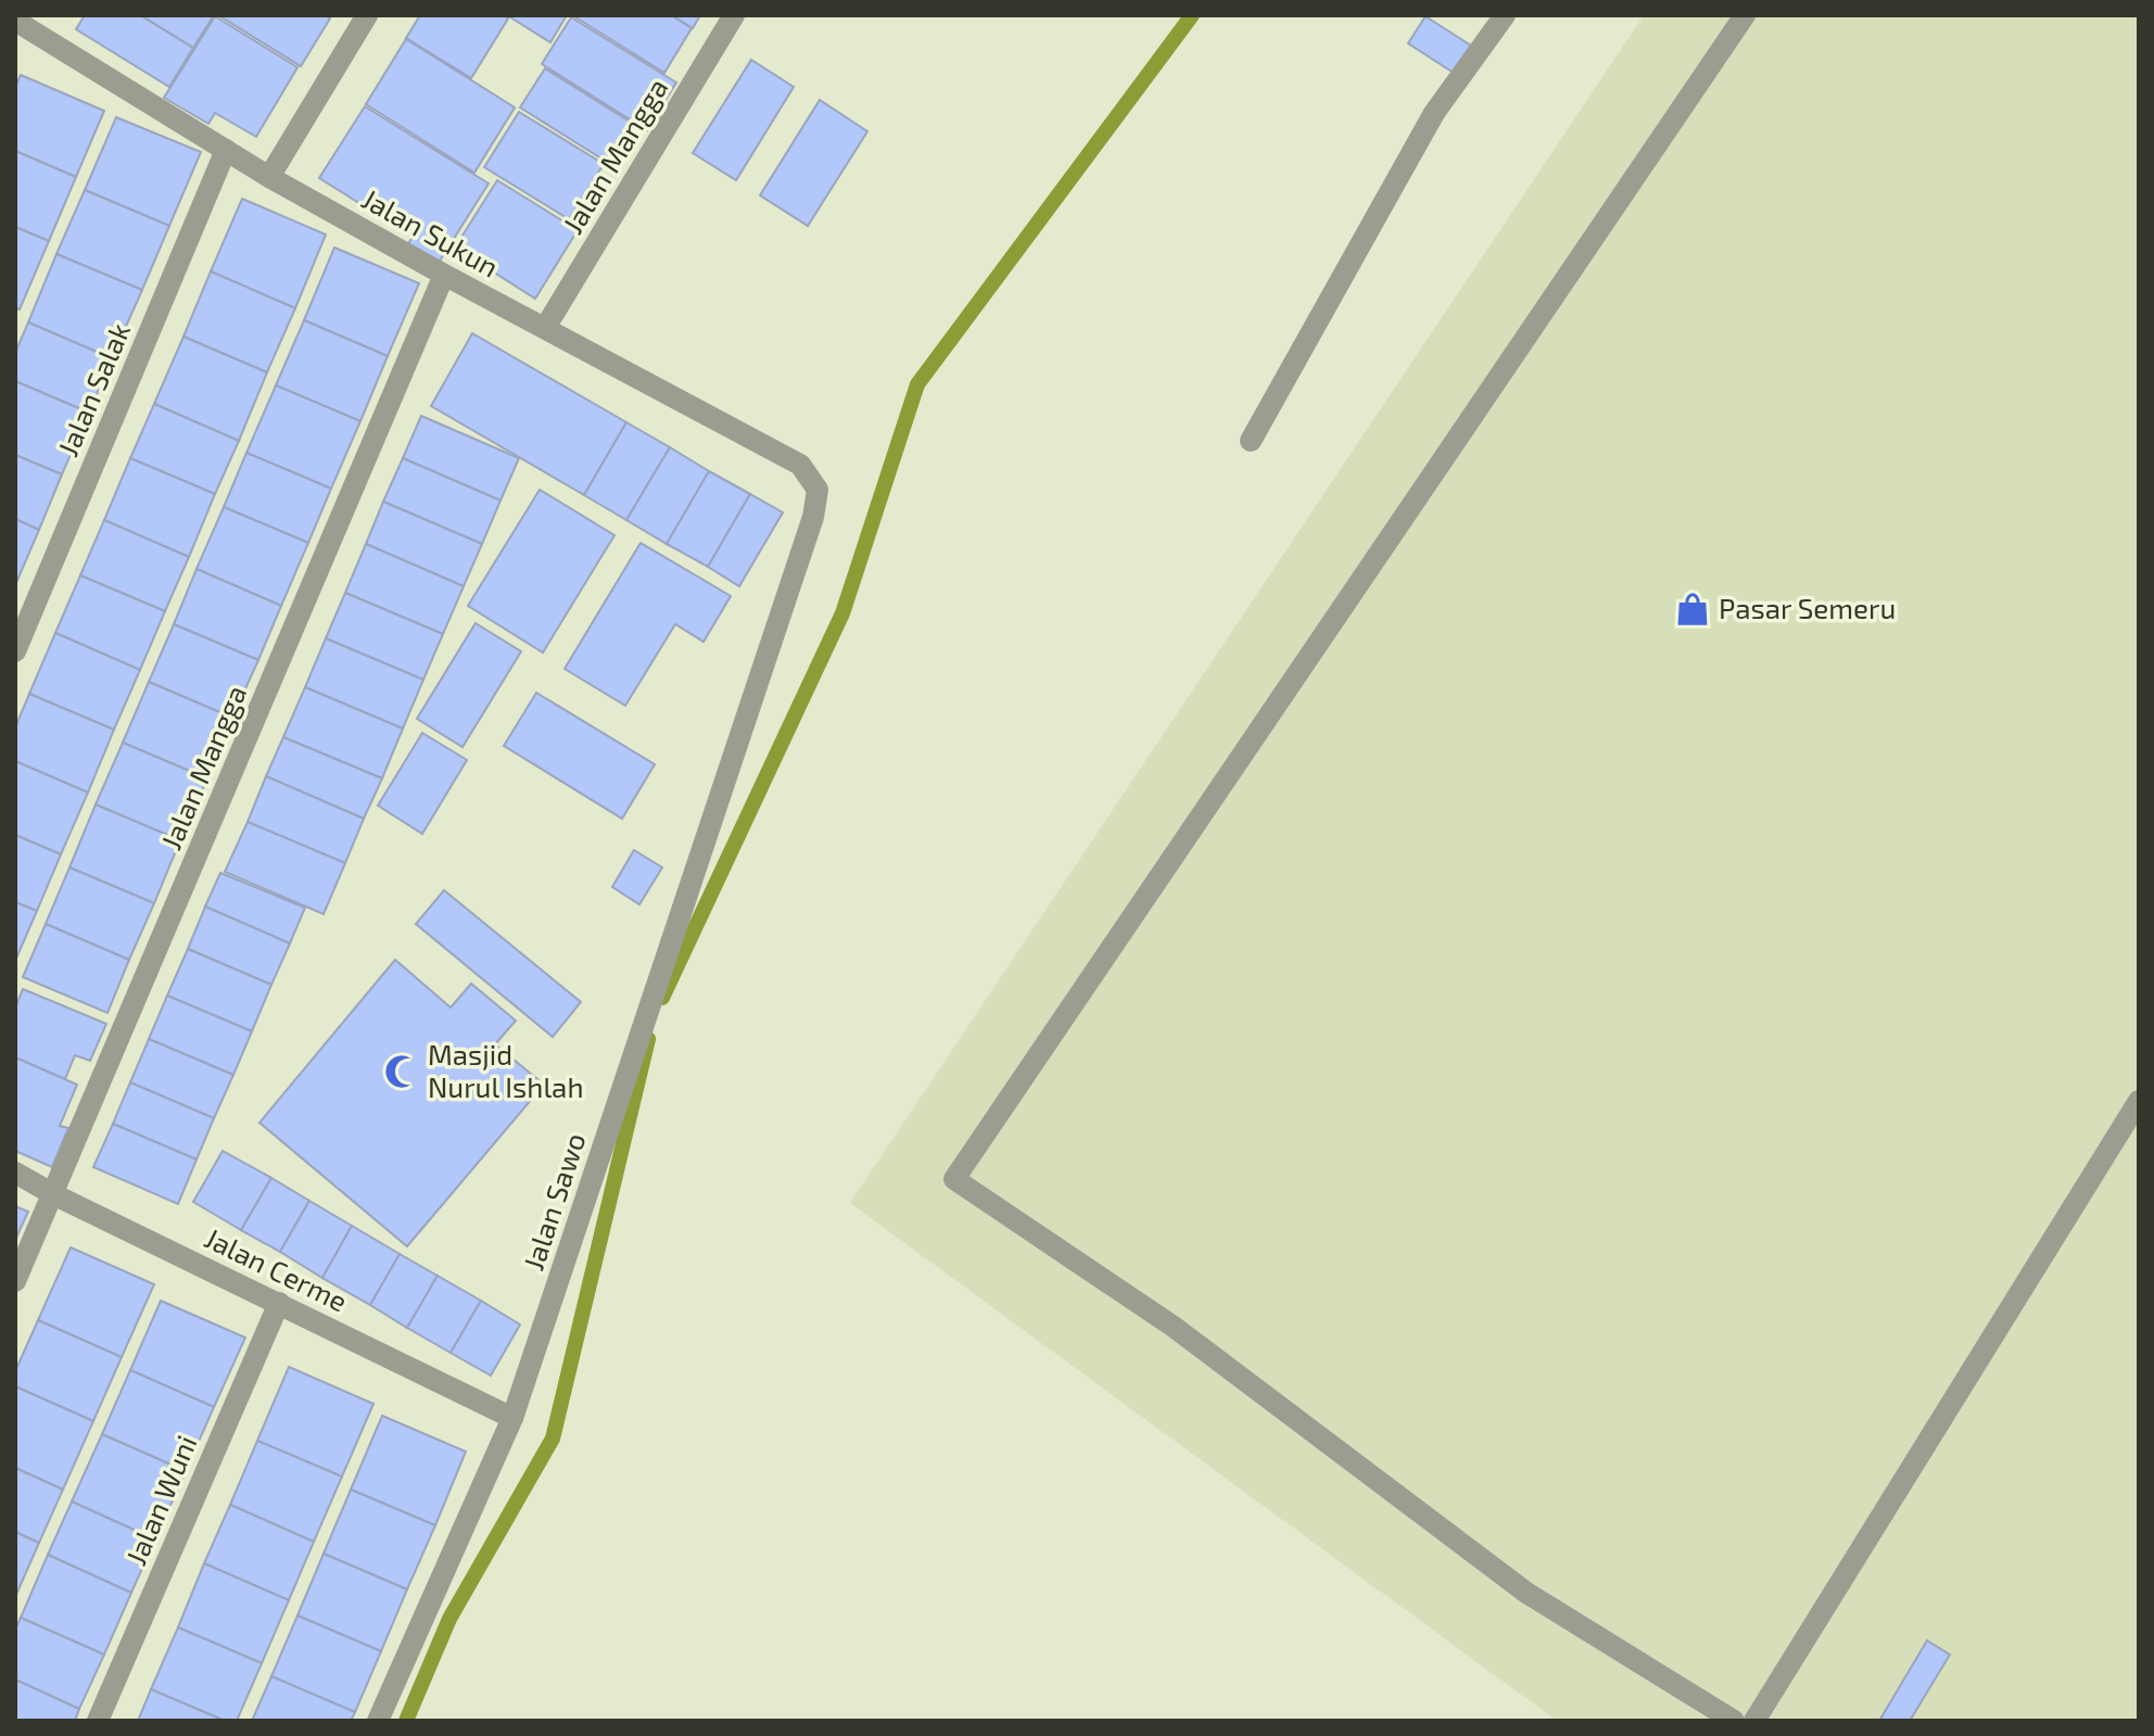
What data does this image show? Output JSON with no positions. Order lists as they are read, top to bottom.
{
  "streets": {
    "street": [
      "Jalan Mangga",
      "Jalan Sukun",
      "Jalan Salak",
      "Jalan Sawo",
      "Jalan Cerme",
      "Jalan Wuni"
    ]
  },
  "crossings": [
    ["Jalan Mangga", "Jalan Sukun"],
    ["Jalan Mangga", "Jalan Cerme"],
    ["Jalan Sukun", "Jalan Salak"],
    ["Jalan Sukun", "Jalan Sawo"],
    ["Jalan Sawo", "Jalan Cerme"],
    ["Jalan Cerme", "Jalan Wuni"]
  ],
  "places": {
    "shop": ["Pasar Semeru"],
    "mosque": ["Masjid Nurul Ishlah"]
  }
}
